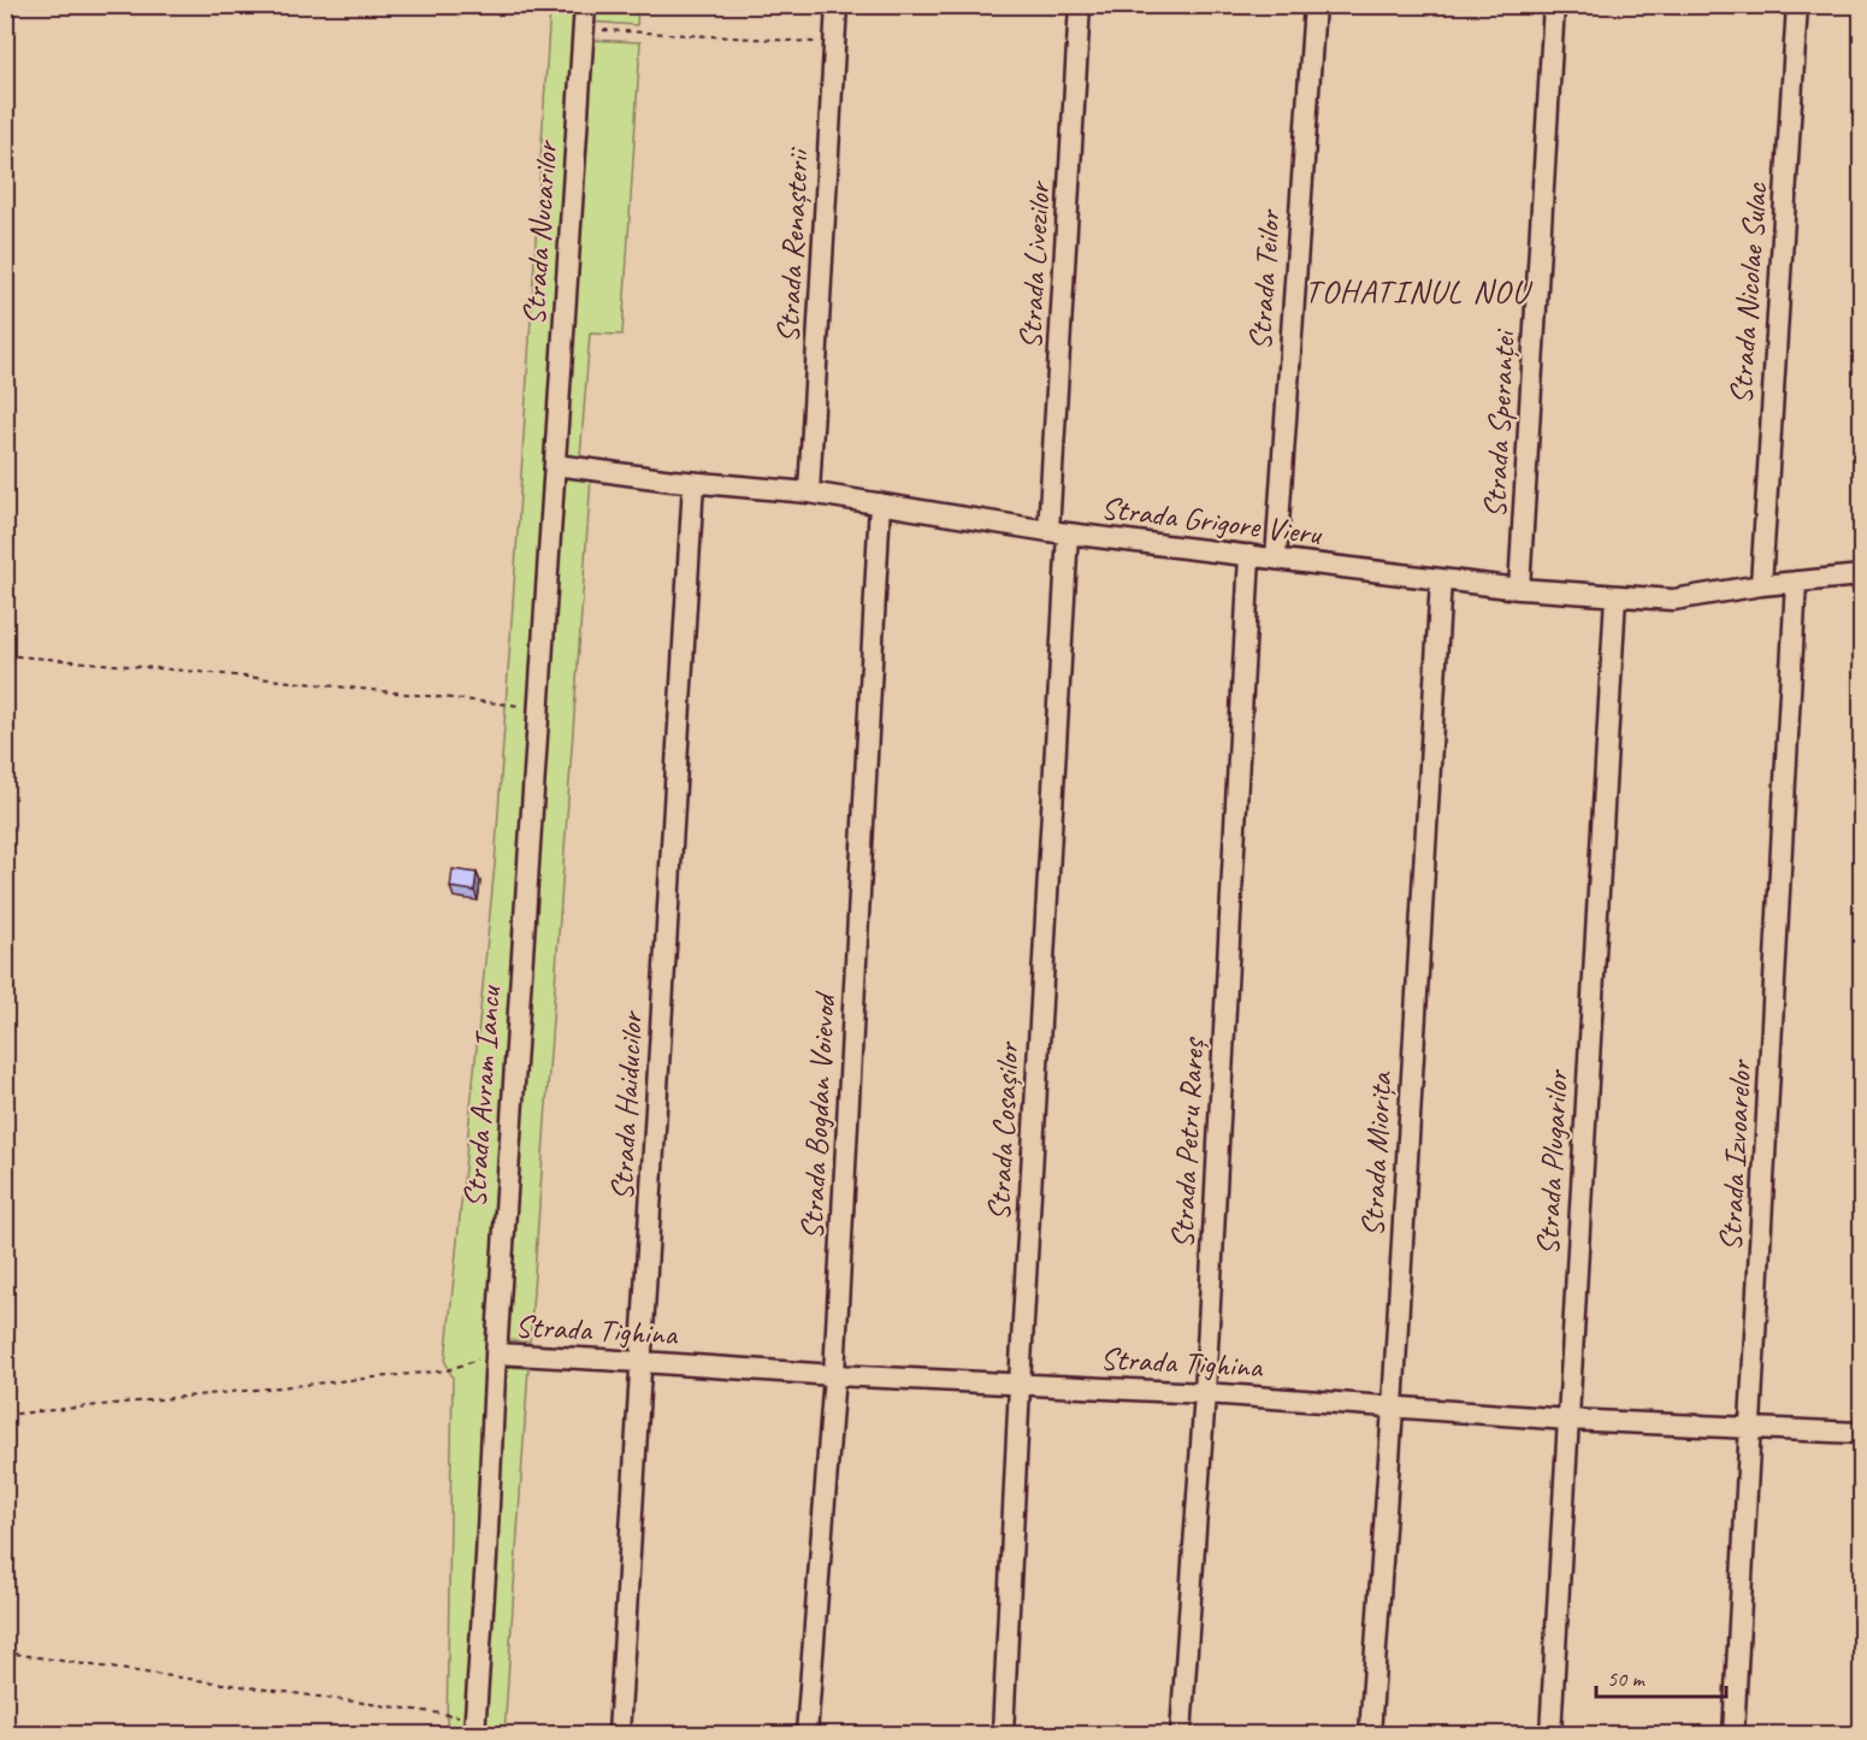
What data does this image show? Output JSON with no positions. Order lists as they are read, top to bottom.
{
  "streets": {
    "street": [
      "Strada Nucarilor",
      "Strada Renașterii",
      "Strada Livezilor",
      "Strada Teilor",
      "Strada Nicolae Sulac",
      "Strada Speranței",
      "Strada Grigore Vieru",
      "Strada Avram Iancu",
      "Strada Haiducilor",
      "Strada Bogdan Voievod",
      "Strada Cosașilor",
      "Strada Petru Rareș",
      "Strada Miorița",
      "Strada Izvoarelor",
      "Strada Plugarilor",
      "Strada Tighina"
    ]
  },
  "crossings": [
    ["Strada Nucarilor", "Strada Grigore Vieru"],
    ["Strada Nucarilor", "Strada Avram Iancu"],
    ["Strada Renașterii", "Strada Grigore Vieru"],
    ["Strada Livezilor", "Strada Grigore Vieru"],
    ["Strada Livezilor", "Strada Cosașilor"],
    ["Strada Teilor", "Strada Grigore Vieru"],
    ["Strada Nicolae Sulac", "Strada Grigore Vieru"],
    ["Strada Speranței", "Strada Grigore Vieru"],
    ["Strada Grigore Vieru", "Strada Avram Iancu"],
    ["Strada Grigore Vieru", "Strada Haiducilor"],
    ["Strada Grigore Vieru", "Strada Bogdan Voievod"],
    ["Strada Grigore Vieru", "Strada Cosașilor"],
    ["Strada Grigore Vieru", "Strada Petru Rareș"],
    ["Strada Grigore Vieru", "Strada Miorița"],
    ["Strada Grigore Vieru", "Strada Izvoarelor"],
    ["Strada Grigore Vieru", "Strada Plugarilor"],
    ["Strada Avram Iancu", "Strada Tighina"],
    ["Strada Haiducilor", "Strada Tighina"],
    ["Strada Bogdan Voievod", "Strada Tighina"],
    ["Strada Cosașilor", "Strada Tighina"],
    ["Strada Petru Rareș", "Strada Tighina"],
    ["Strada Miorița", "Strada Tighina"],
    ["Strada Izvoarelor", "Strada Tighina"],
    ["Strada Plugarilor", "Strada Tighina"]
  ],
  "districts": ["TOHATINUL NOU"],
  "scale_bar": "50 m"
}
